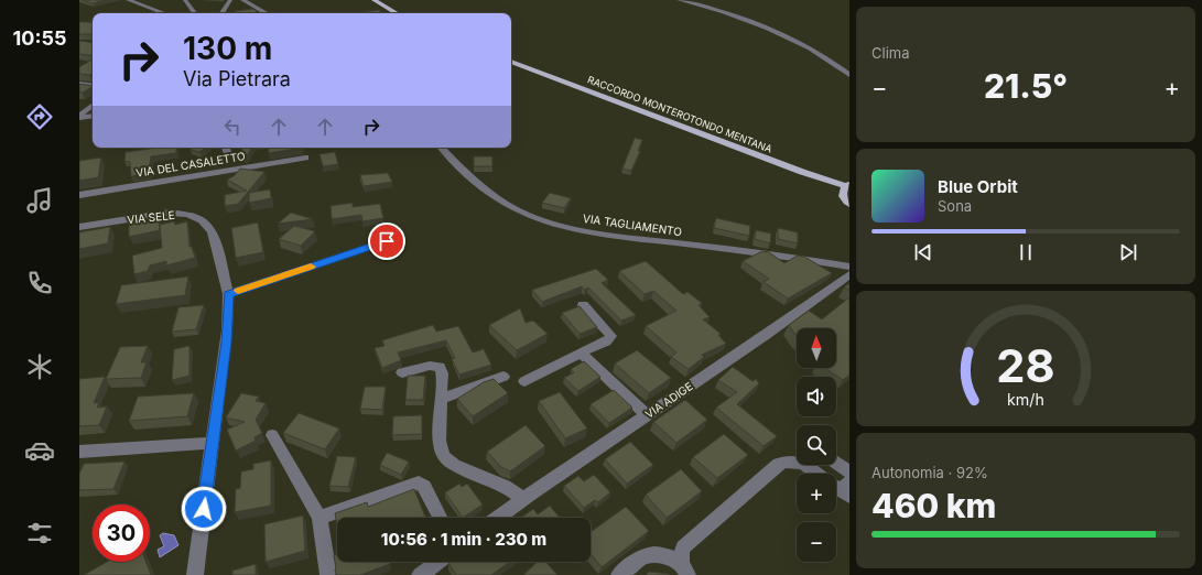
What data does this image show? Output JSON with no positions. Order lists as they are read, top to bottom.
{
  "streets": {
    "main road": ["RACCORDO MONTEROTONDO MENTANA"],
    "street": [
      "VIA DEL CASALETTO",
      "VIA SELE",
      "VIA TAGLIAMENTO",
      "VIA ADIGE"
    ]
  },
  "north": "top",
  "page": {
    "tabs": "10:55",
    "tile": [
      "Clima",
      ["Autonomia · 92%", "460 km"]
    ],
    "turn": ["130 m", "Via Pietrara"],
    "heat": ["−", "21.5°", "+"],
    "song": ["Blue Orbit", "Sona"],
    "map_buttons": ["+", "−"],
    "limit": "30",
    "trip": "10:56 · 1 min · 230 m",
    "gauge": ["28", "km/h"]
  }
}
